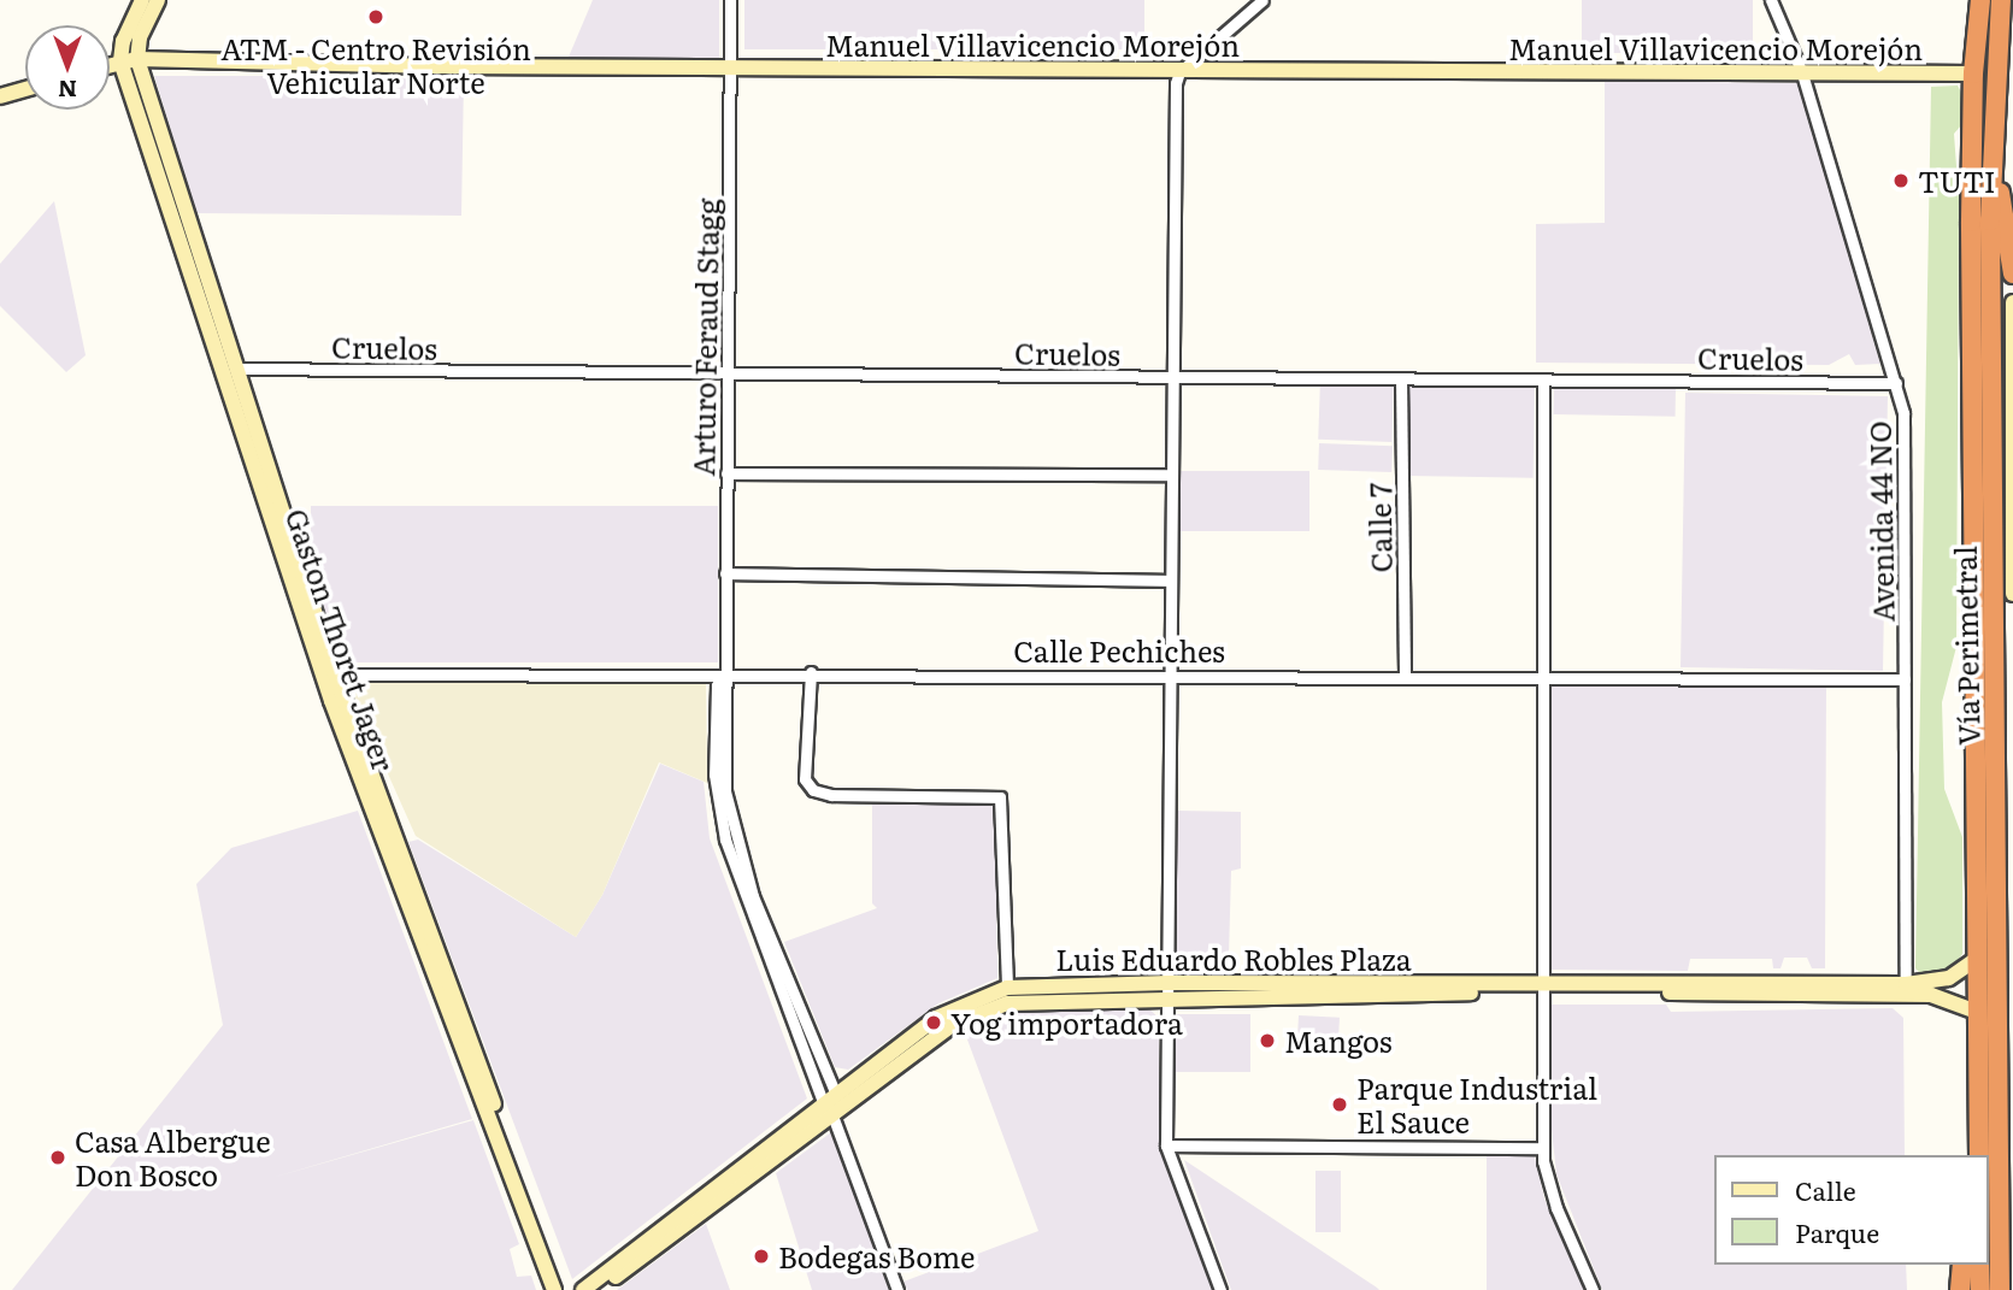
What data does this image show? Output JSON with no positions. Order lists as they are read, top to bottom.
{
  "streets": {
    "highway": ["Vía Perimetral"],
    "street": [
      "Manuel Villavicencio Morejón",
      "Arturo Feraud Stagg",
      "Cruelos",
      "Avenida 44 NO",
      "Calle 7",
      "Gaston Thoret Jager",
      "Calle Pechiches",
      "Luis Eduardo Robles Plaza"
    ]
  },
  "crossings": [
    ["Manuel Villavicencio Morejón", "Arturo Feraud Stagg"],
    ["Manuel Villavicencio Morejón", "Avenida 44 NO"],
    ["Manuel Villavicencio Morejón", "Gaston Thoret Jager"],
    ["Manuel Villavicencio Morejón", "Vía Perimetral"],
    ["Arturo Feraud Stagg", "Cruelos"],
    ["Arturo Feraud Stagg", "Calle Pechiches"],
    ["Arturo Feraud Stagg", "Luis Eduardo Robles Plaza"],
    ["Cruelos", "Avenida 44 NO"],
    ["Cruelos", "Calle 7"],
    ["Cruelos", "Gaston Thoret Jager"],
    ["Avenida 44 NO", "Calle Pechiches"],
    ["Avenida 44 NO", "Luis Eduardo Robles Plaza"],
    ["Calle 7", "Calle Pechiches"],
    ["Gaston Thoret Jager", "Calle Pechiches"],
    ["Vía Perimetral", "Luis Eduardo Robles Plaza"]
  ],
  "places": [
    "ATM - Centro Revisión Vehicular Norte",
    "TUTI",
    "Yog importadora",
    "Mangos",
    "Parque Industrial El Sauce",
    "Casa Albergue Don Bosco",
    "Bodegas Bome"
  ],
  "legend": ["Calle", "Parque"],
  "north": "bottom"
}
